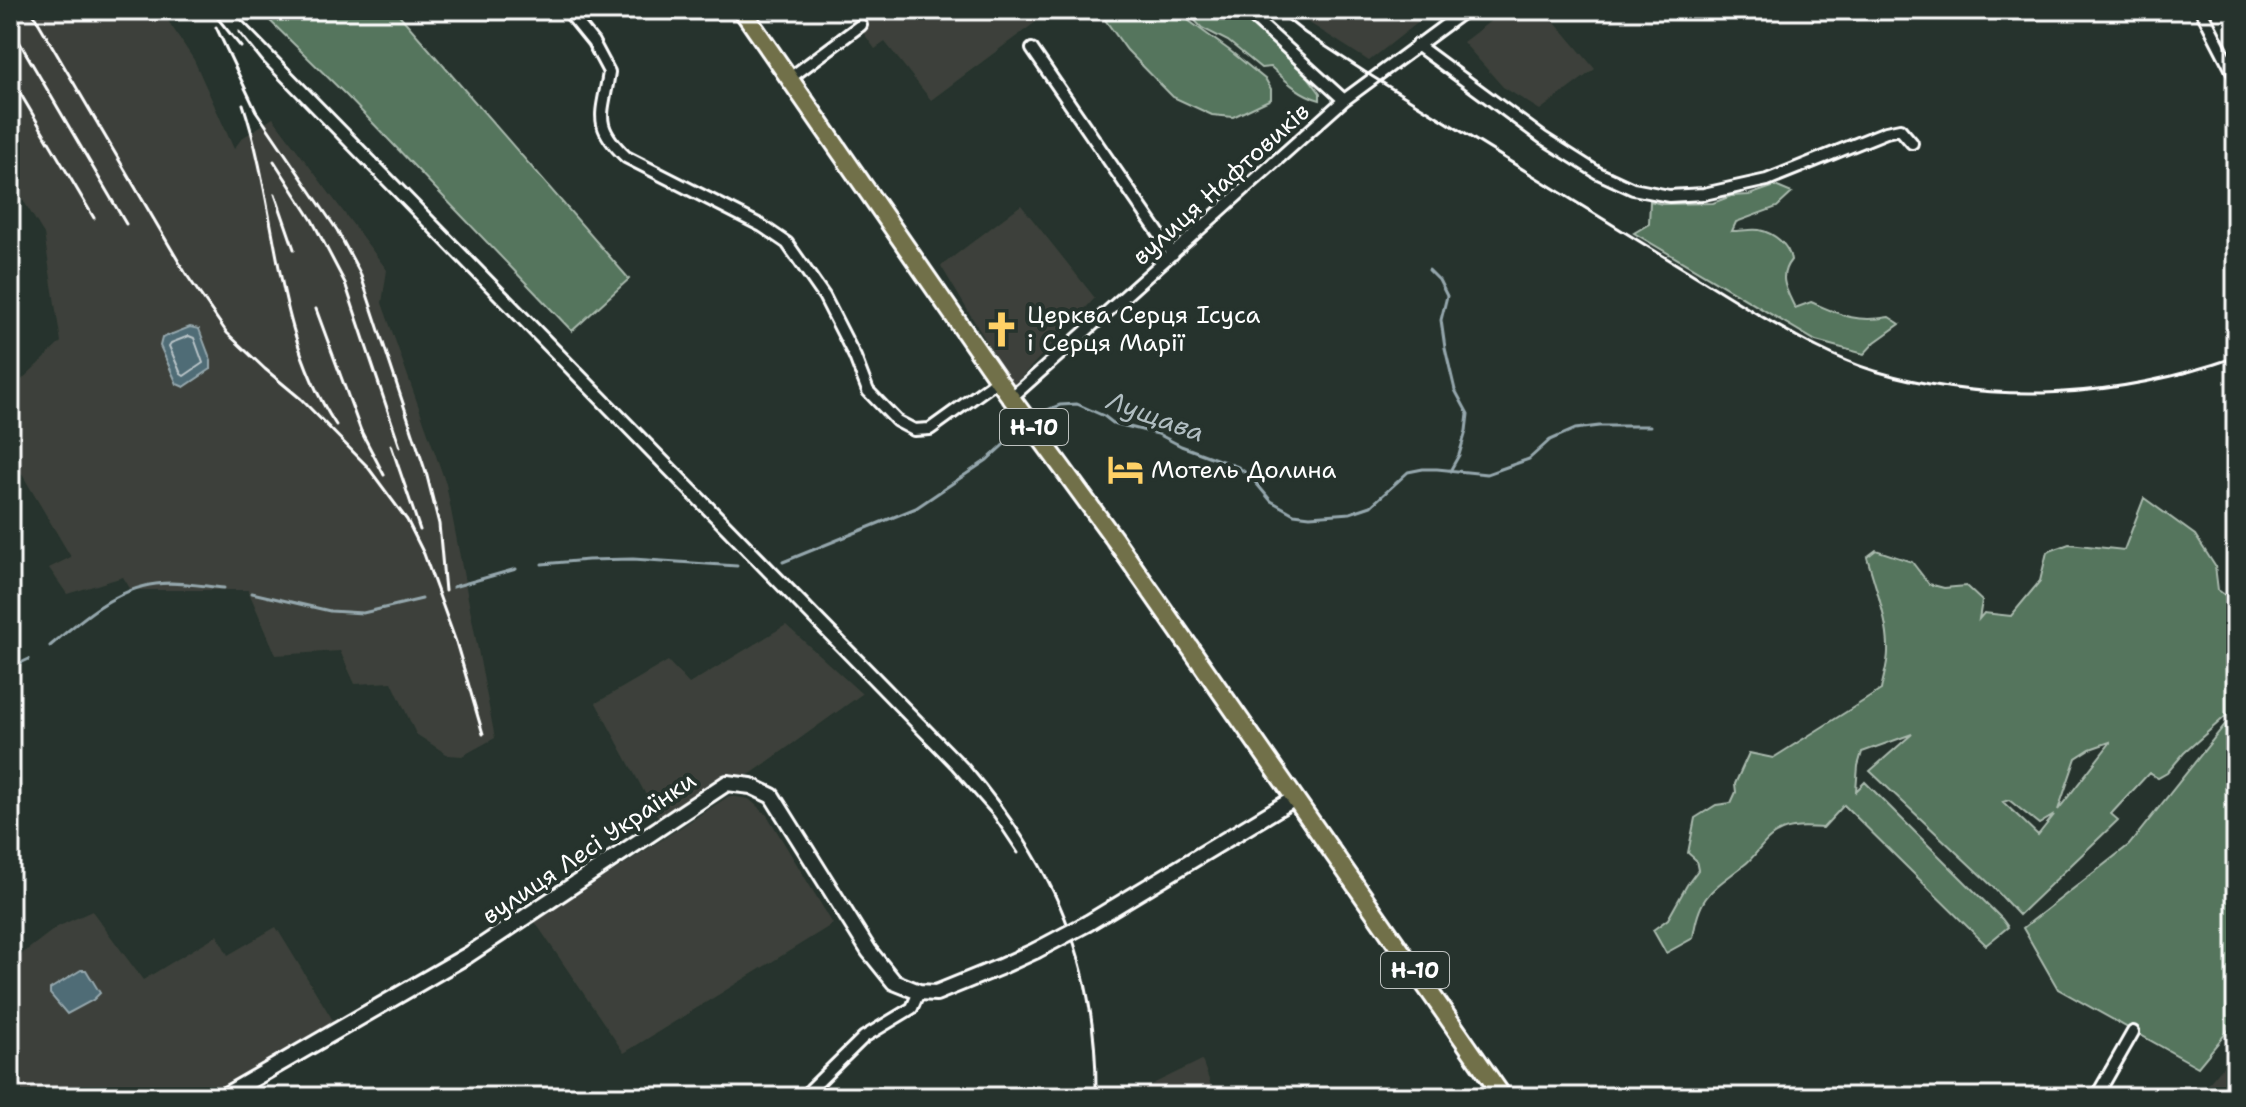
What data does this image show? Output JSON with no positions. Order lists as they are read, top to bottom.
{
  "streets": {
    "main road": ["Н-10"],
    "street": ["вулиця Нафтовиків", "вулиця Лесі Українки"]
  },
  "crossings": [
    ["вулиця Нафтовиків", "Н-10"]
  ],
  "water": ["Лущава"],
  "places": {
    "church": ["Церква Серця Ісуса і Серця Марії"],
    "hotel": ["Мотель Долина"]
  }
}
